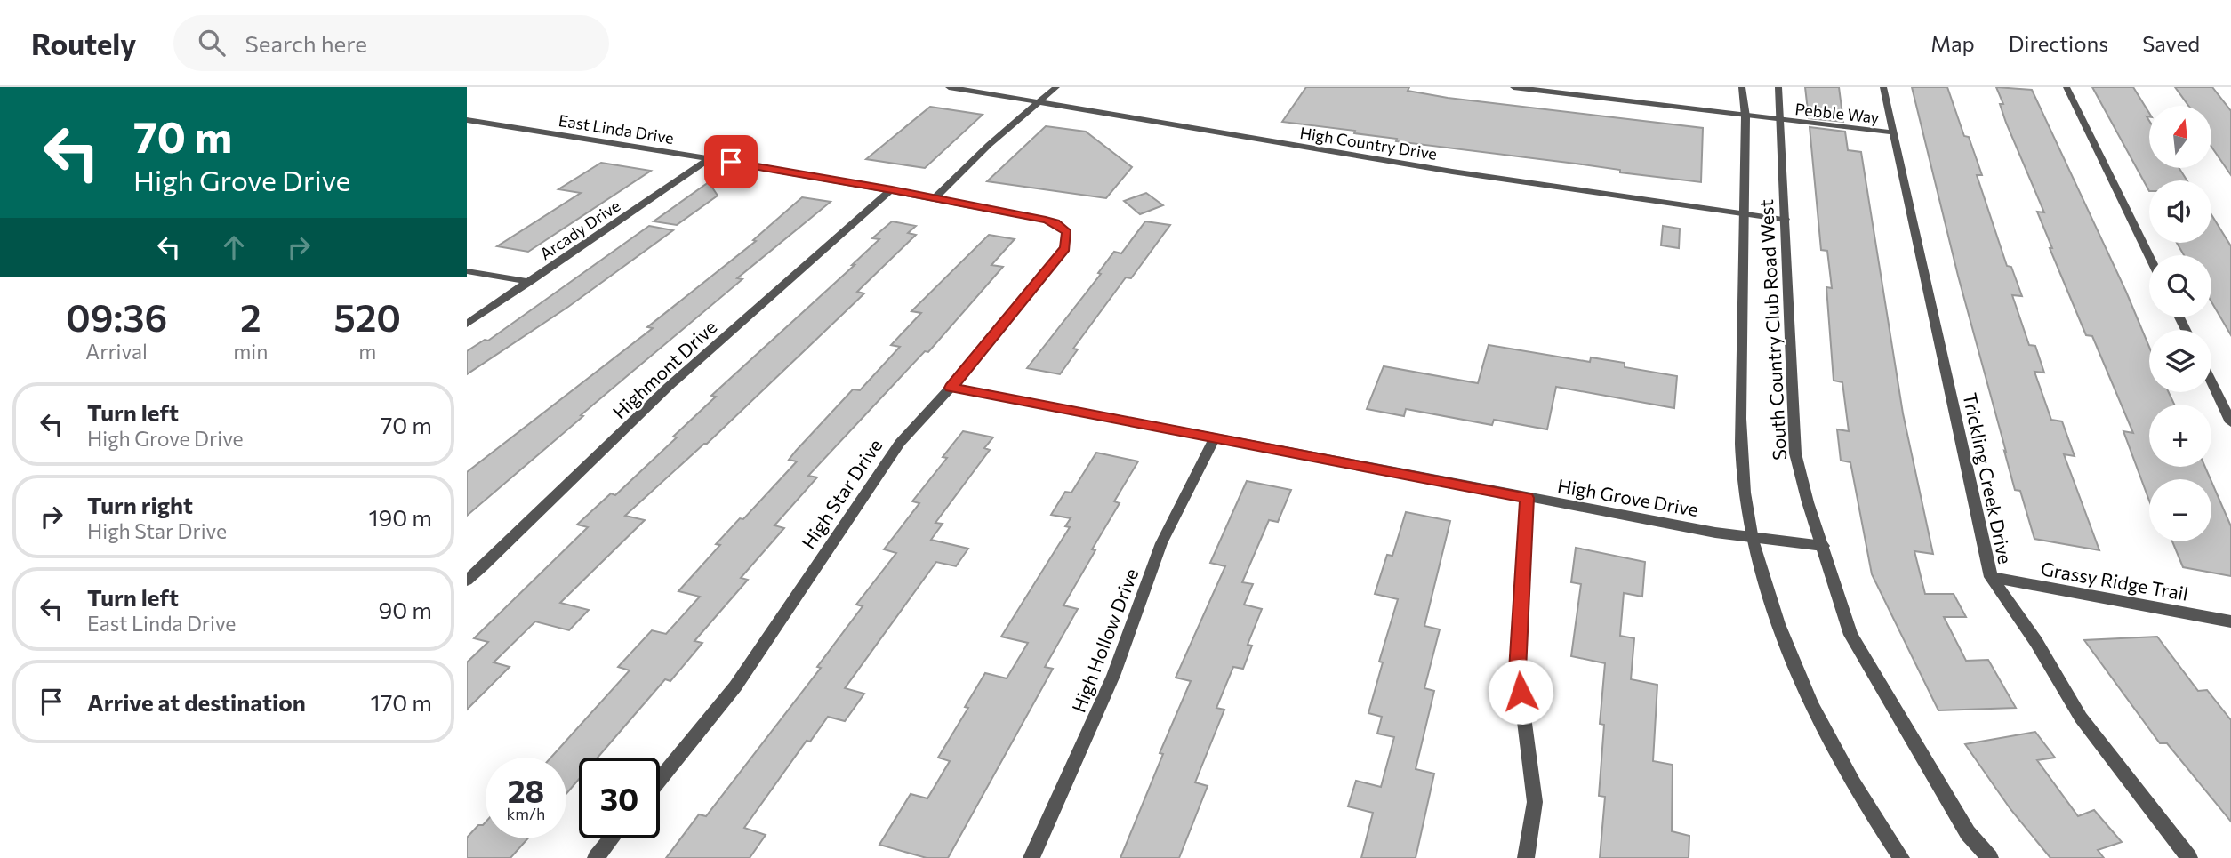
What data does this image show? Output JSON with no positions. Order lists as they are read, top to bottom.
{
  "streets": {
    "street": [
      "Pebble Way",
      "East Linda Drive",
      "High Country Drive",
      "Arcady Drive",
      "South Country Club Road West",
      "Highmont Drive",
      "Trickling Creek Drive",
      "High Star Drive",
      "High Grove Drive",
      "Grassy Ridge Trail",
      "High Hollow Drive"
    ]
  },
  "crossings": [
    ["Pebble Way", "South Country Club Road West"],
    ["Pebble Way", "Trickling Creek Drive"],
    ["East Linda Drive", "Arcady Drive"],
    ["East Linda Drive", "Highmont Drive"],
    ["East Linda Drive", "High Star Drive"],
    ["High Country Drive", "South Country Club Road West"],
    ["South Country Club Road West", "High Grove Drive"],
    ["Trickling Creek Drive", "Grassy Ridge Trail"],
    ["High Star Drive", "High Grove Drive"],
    ["High Grove Drive", "High Hollow Drive"]
  ],
  "north": "top",
  "page": {
    "header": "Routely",
    "search": "Search here",
    "nav": ["Map", "Directions", "Saved"],
    "turn": ["70 m", "High Grove Drive"],
    "map_buttons": ["+", "−"],
    "eta": [
      "09:36",
      "Arrival",
      "2",
      "min",
      "520",
      "m"
    ],
    "list": [
      {
        "name": "Turn left",
        "note": "High Grove Drive",
        "value": "70 m"
      },
      {
        "name": "Turn right",
        "note": "High Star Drive",
        "value": "190 m"
      },
      {
        "name": "Turn left",
        "note": "East Linda Drive",
        "value": "90 m"
      },
      {
        "name": "Arrive at destination",
        "value": "170 m"
      }
    ],
    "speed": "28 km/h",
    "limit": "30"
  }
}
